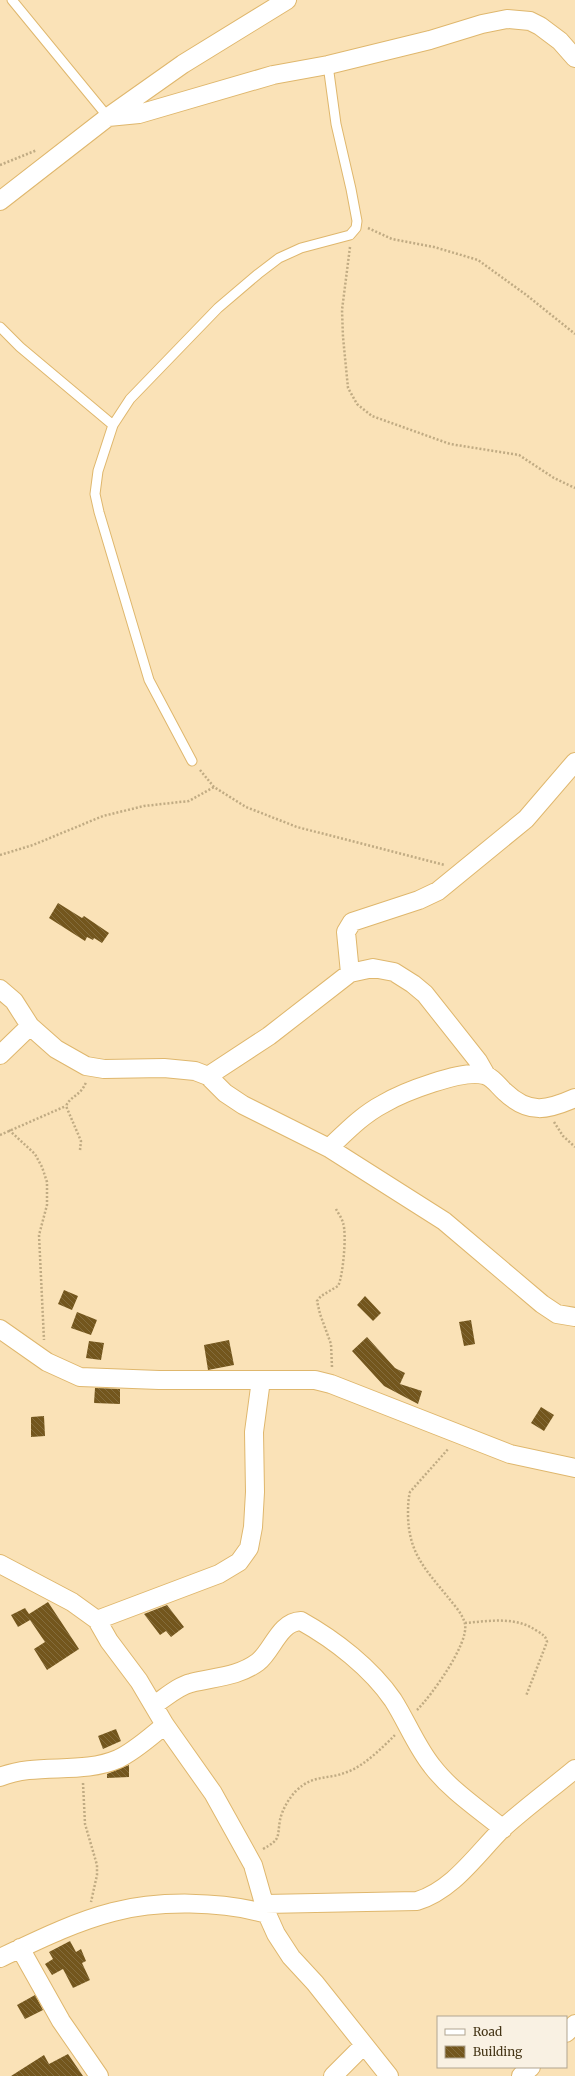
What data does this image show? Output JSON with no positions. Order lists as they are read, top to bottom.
{
  "legend": ["Road", "Building"]
}
